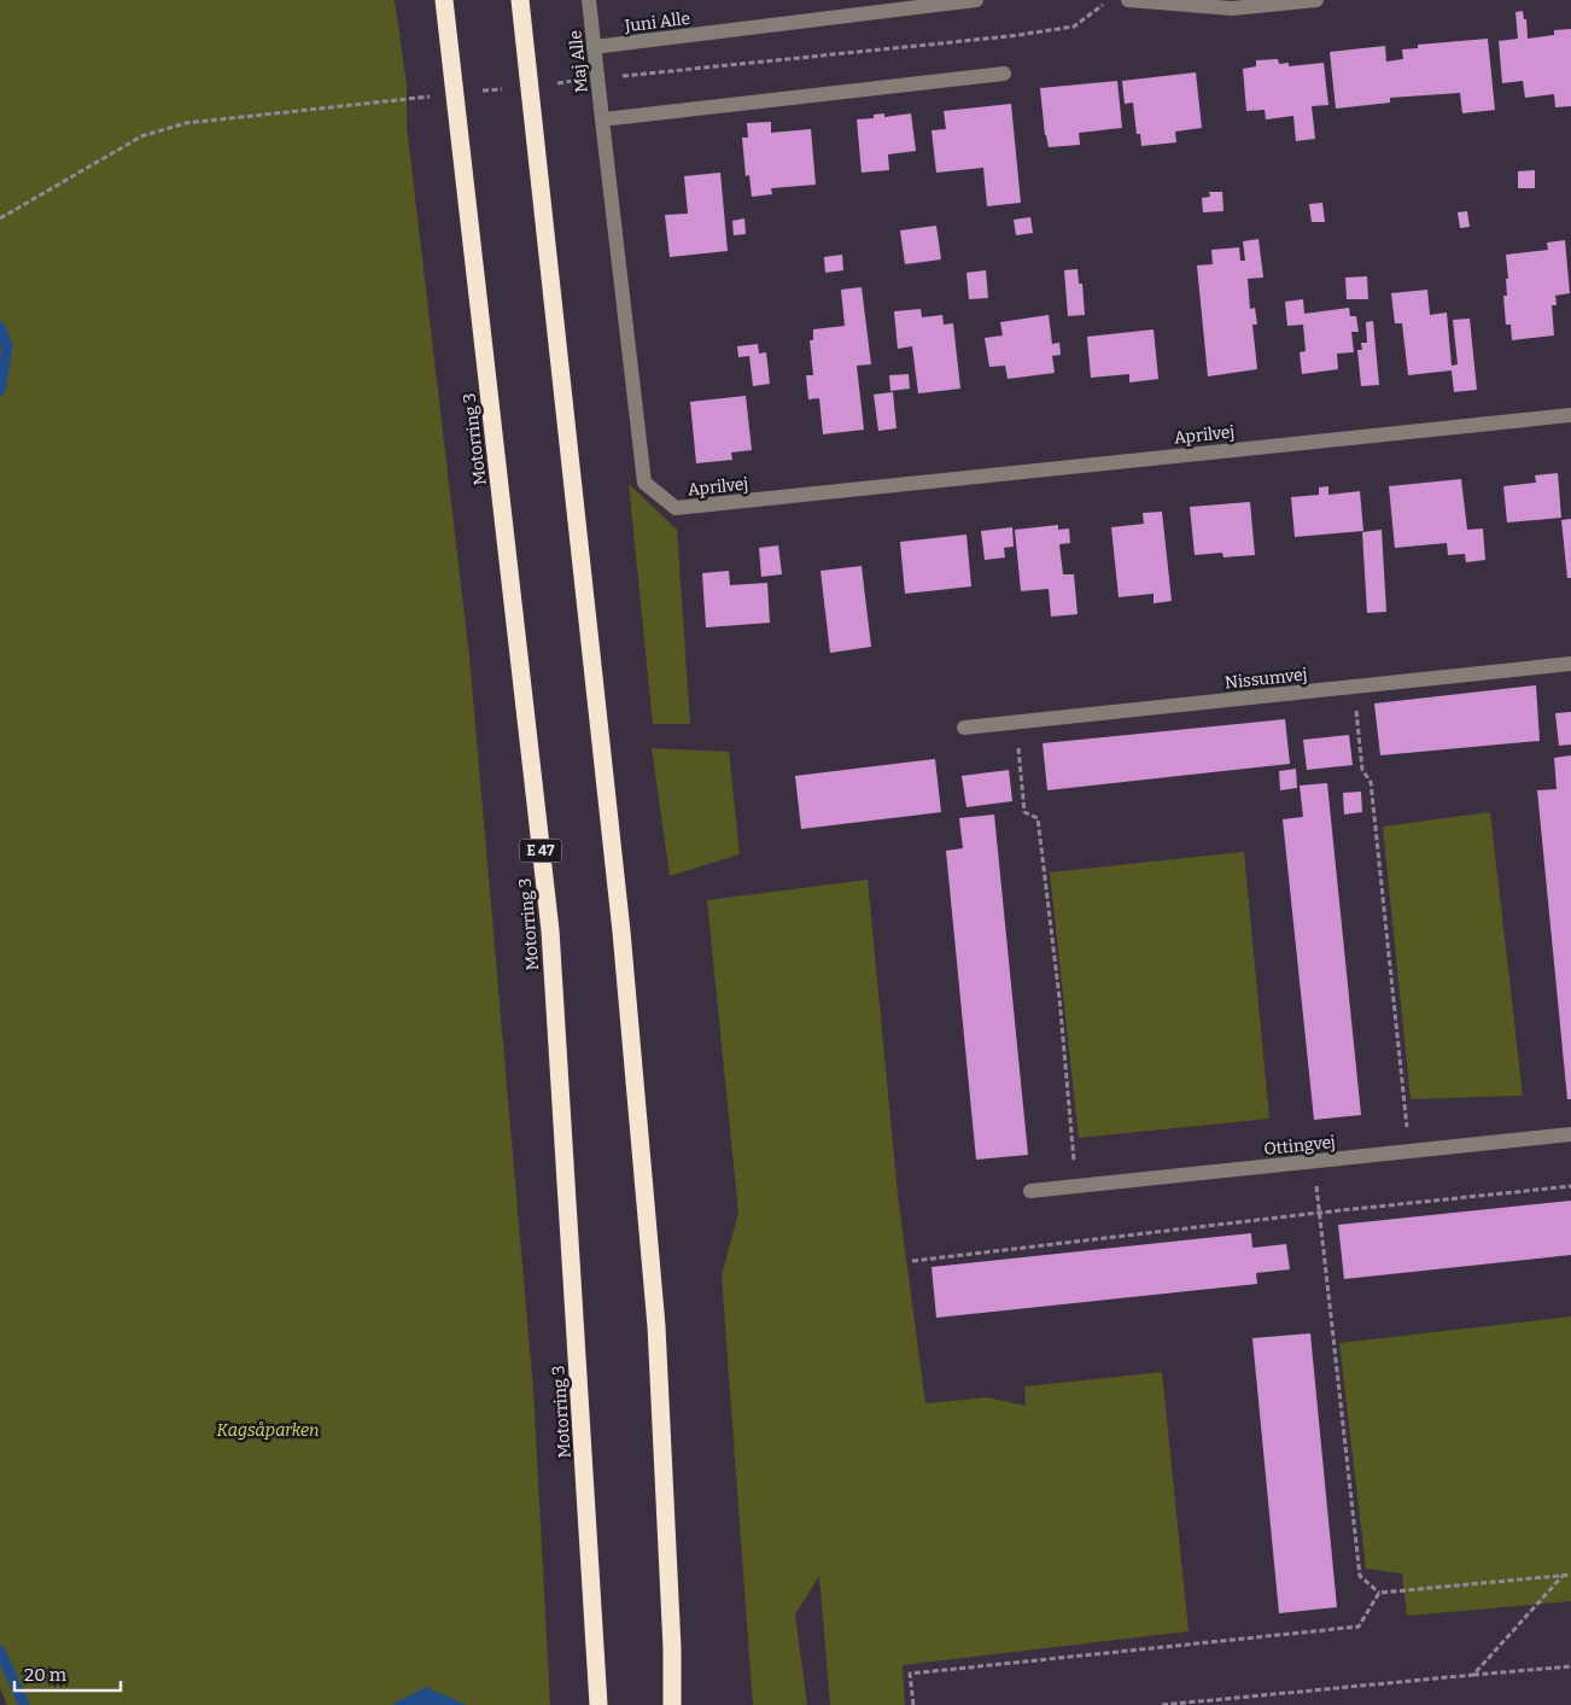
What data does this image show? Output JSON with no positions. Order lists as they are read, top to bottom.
{
  "streets": {
    "highway": ["Motorring 3", "E 47"],
    "street": [
      "Juni Alle",
      "Maj Alle",
      "Aprilvej",
      "Nissumvej",
      "Ottingvej"
    ]
  },
  "crossings": [
    ["Juni Alle", "Maj Alle"],
    ["Maj Alle", "Aprilvej"]
  ],
  "parks": ["Kagsåparken"],
  "scale_bar": "20 m"
}
